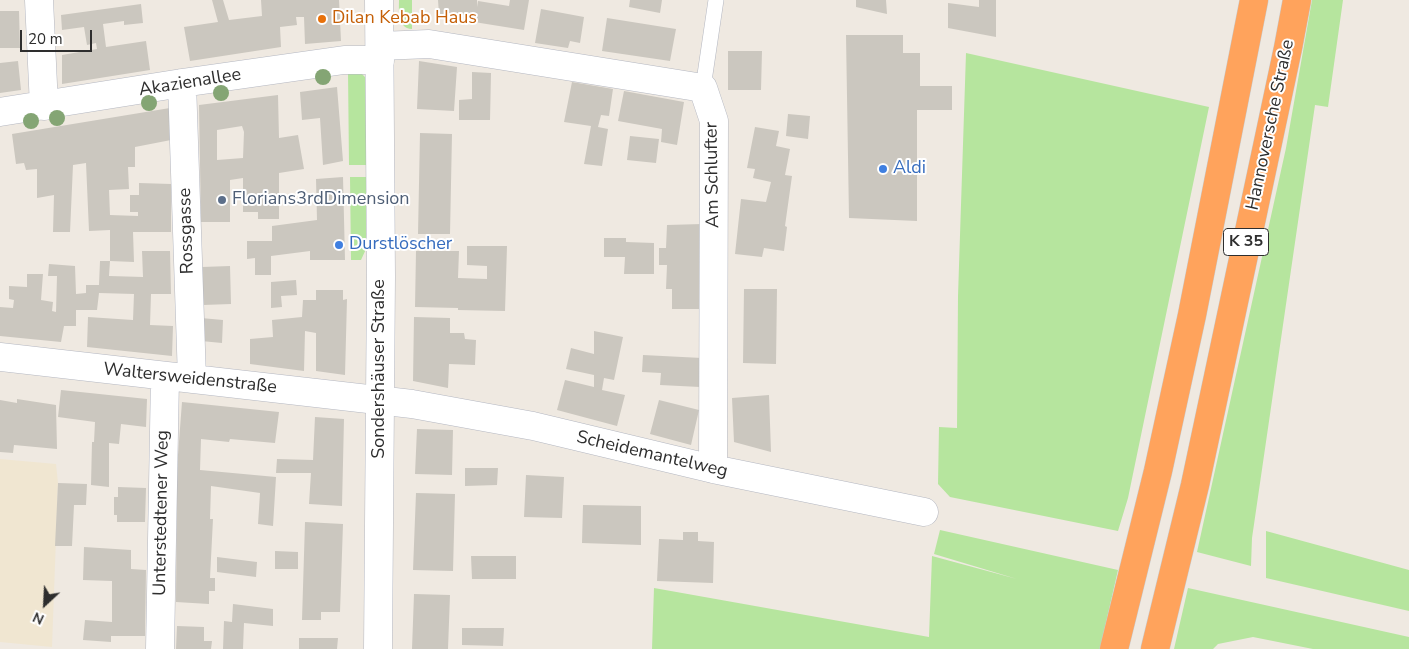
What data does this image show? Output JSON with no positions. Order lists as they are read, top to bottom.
{
  "streets": {
    "highway": ["Hannoversche Straße", "K 35"],
    "street": [
      "Akazienallee",
      "Am Schlufter",
      "Rossgasse",
      "Sondershäuser Straße",
      "Waltersweidenstraße",
      "Scheidemantelweg",
      "Unterstedtener Weg"
    ]
  },
  "crossings": [
    ["Akazienallee", "Rossgasse"],
    ["Akazienallee", "Sondershäuser Straße"],
    ["Am Schlufter", "Scheidemantelweg"],
    ["Rossgasse", "Waltersweidenstraße"],
    ["Sondershäuser Straße", "Waltersweidenstraße"],
    ["Sondershäuser Straße", "Scheidemantelweg"],
    ["Waltersweidenstraße", "Scheidemantelweg"],
    ["Waltersweidenstraße", "Unterstedtener Weg"]
  ],
  "places": [
    "Dilan Kebab Haus",
    "Aldi",
    "Florians3rdDimension",
    "Durstlöscher"
  ],
  "scale_bar": "20 m",
  "north": "bottom left"
}
